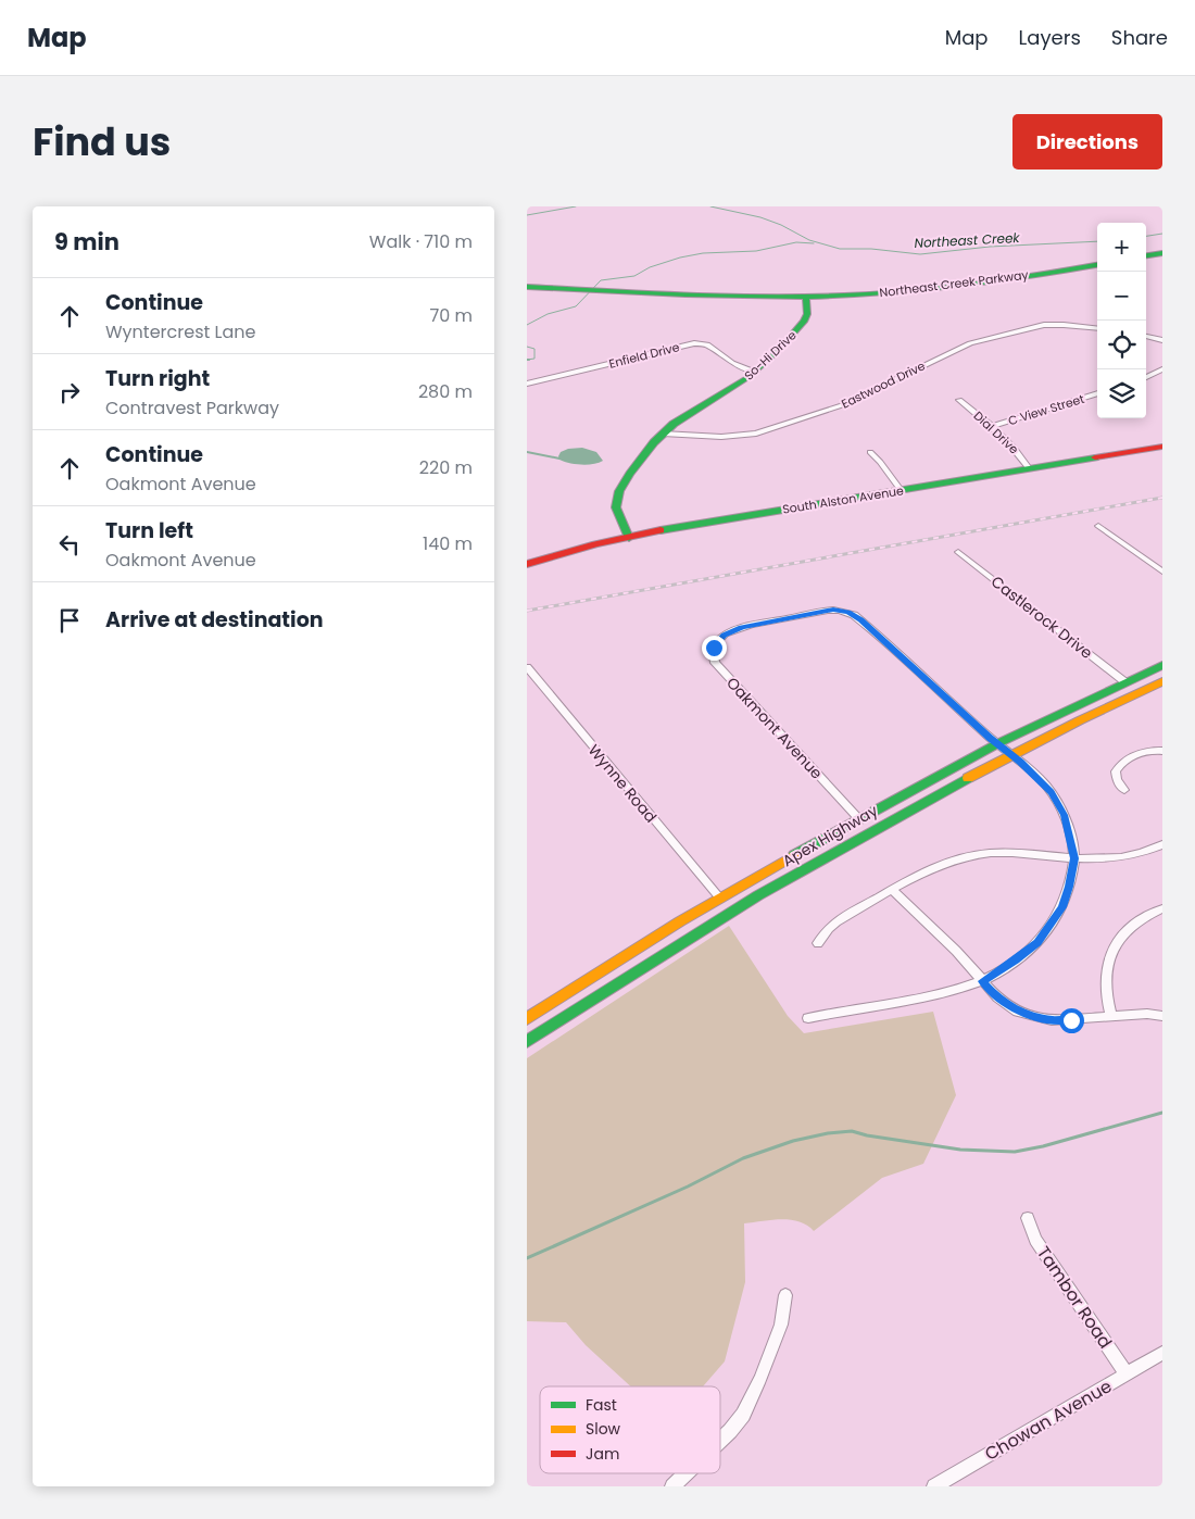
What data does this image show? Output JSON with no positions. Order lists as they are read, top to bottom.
{
  "streets": {
    "street": [
      "Northeast Creek Parkway",
      "Enfield Drive",
      "So-Hi Drive",
      "Eastwood Drive",
      "C View Street",
      "Dial Drive",
      "South Alston Avenue",
      "Castlerock Drive",
      "Oakmont Avenue",
      "Wynne Road",
      "Apex Highway",
      "Tambor Road",
      "Chowan Avenue"
    ]
  },
  "crossings": [
    ["Northeast Creek Parkway", "So-Hi Drive"],
    ["Enfield Drive", "So-Hi Drive"],
    ["So-Hi Drive", "Eastwood Drive"],
    ["So-Hi Drive", "South Alston Avenue"],
    ["C View Street", "Dial Drive"],
    ["Dial Drive", "South Alston Avenue"],
    ["Castlerock Drive", "Apex Highway"],
    ["Oakmont Avenue", "Apex Highway"],
    ["Wynne Road", "Apex Highway"],
    ["Tambor Road", "Chowan Avenue"]
  ],
  "water": ["Northeast Creek"],
  "legend": ["Fast", "Slow", "Jam"],
  "page": {
    "header": "Map",
    "nav": ["Map", "Layers", "Share"],
    "title": "Find us",
    "buttons": "Directions",
    "heading": ["9 min", "Walk · 710 m"],
    "map_buttons": ["+", "−"],
    "list": [
      ["Continue", "Wyntercrest Lane", "70 m"],
      ["Turn right", "Contravest Parkway", "280 m"],
      ["Continue", "Oakmont Avenue", "220 m"],
      ["Turn left", "Oakmont Avenue", "140 m"],
      "Arrive at destination"
    ]
  }
}
